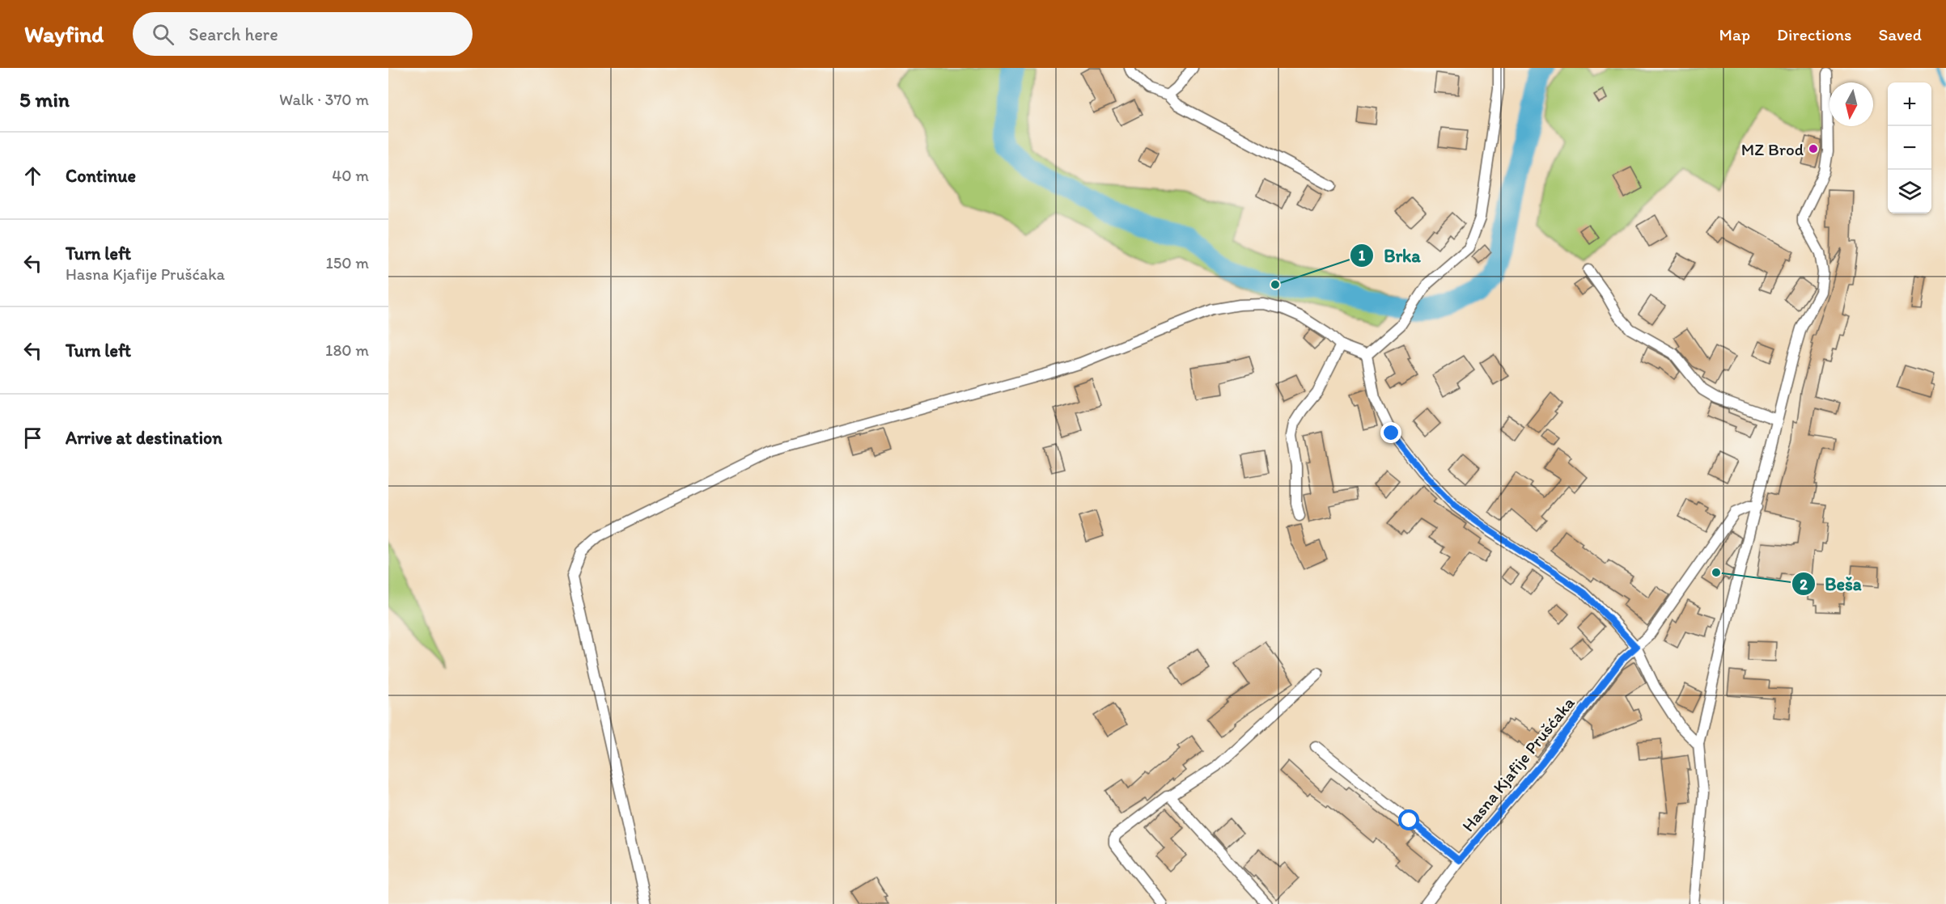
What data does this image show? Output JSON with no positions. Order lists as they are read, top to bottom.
{
  "streets": {
    "street": ["Hasna Kjafije Prušćaka"]
  },
  "places": ["MZ Brod", "Brka", "Beša"],
  "north": "bottom",
  "page": {
    "header": "Wayfind",
    "search": "Search here",
    "nav": ["Map", "Directions", "Saved"],
    "heading": ["5 min", "Walk · 370 m"],
    "map_buttons": ["+", "−"],
    "list": [
      ["Continue", "40 m"],
      ["Turn left", "Hasna Kjafije Prušćaka", "150 m"],
      ["Turn left", "180 m"],
      "Arrive at destination"
    ]
  }
}
